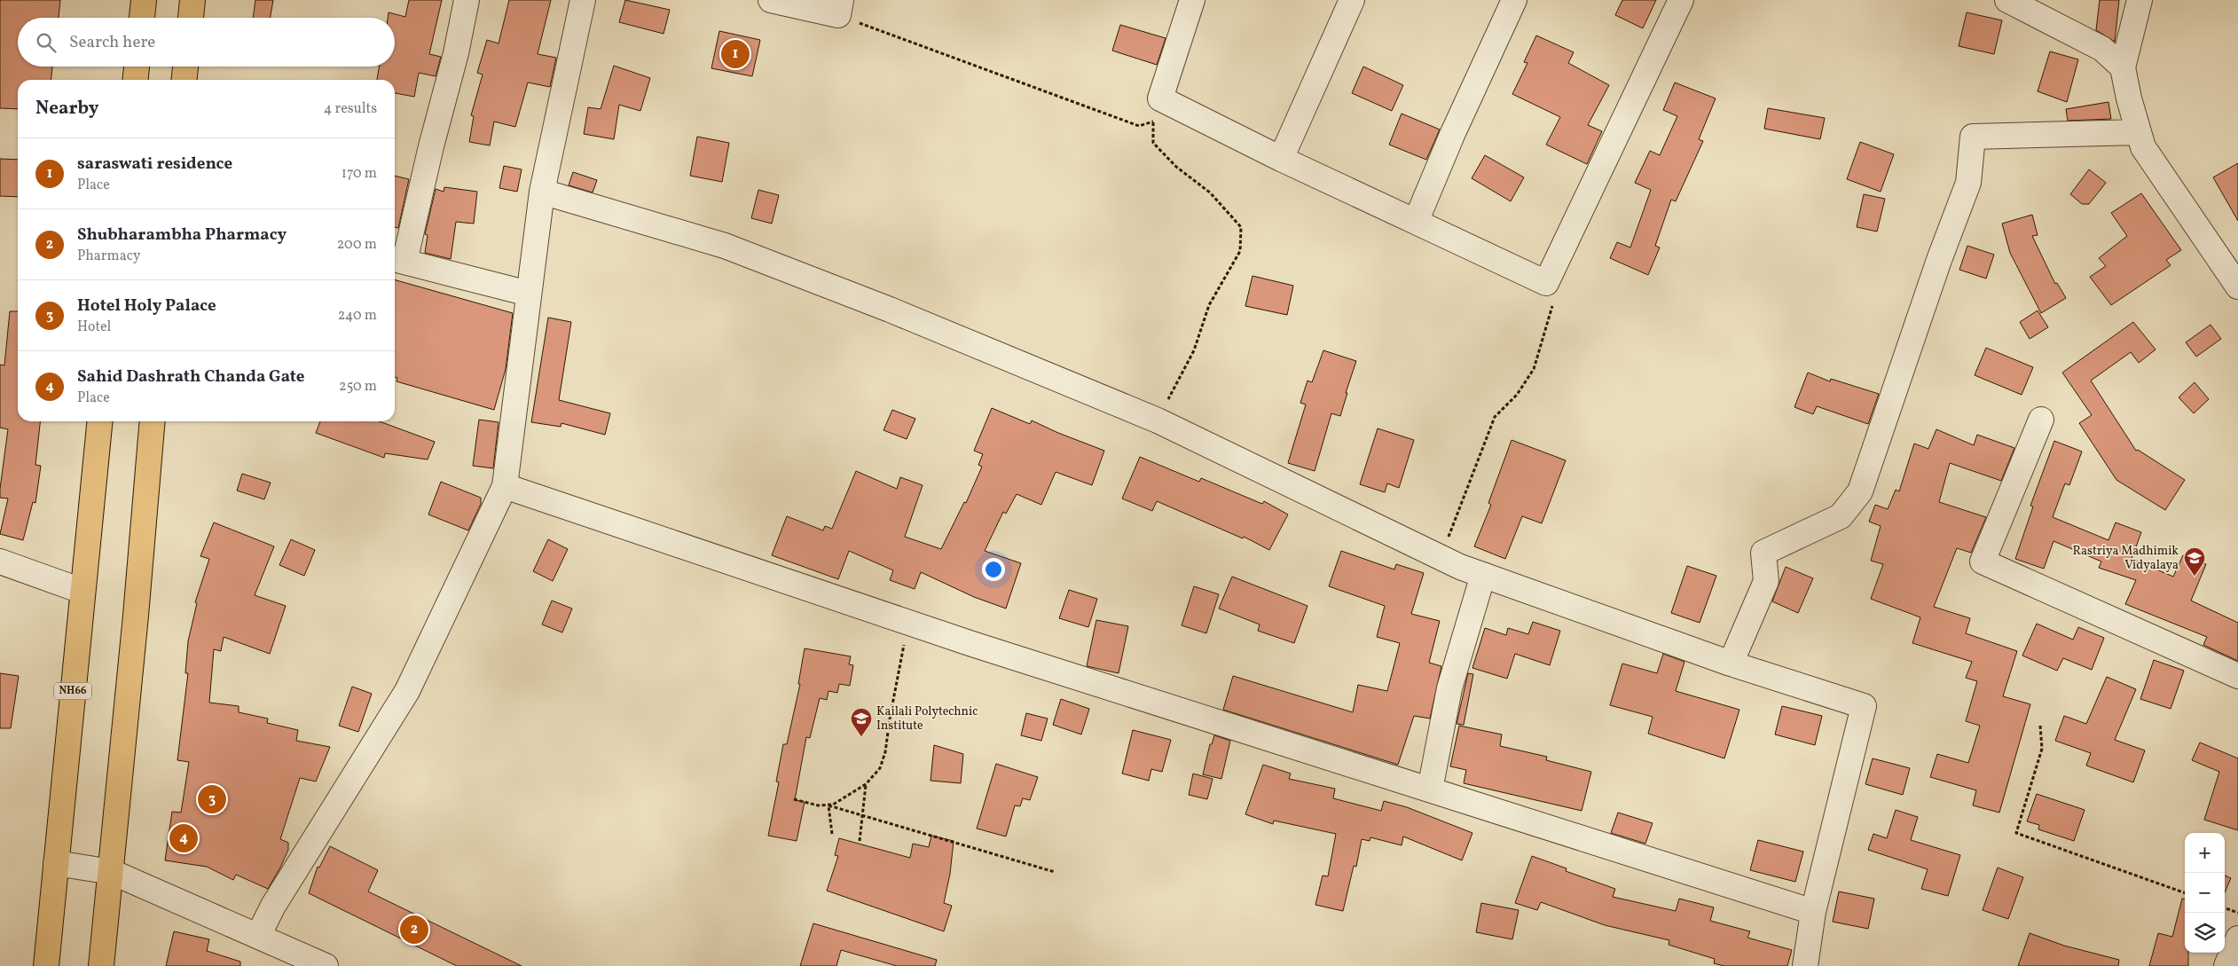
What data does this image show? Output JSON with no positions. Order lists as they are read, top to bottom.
{
  "streets": {
    "highway": ["NH66"]
  },
  "places": {
    "school or university": ["Rastriya Madhimik Vidyalaya", "Kailali Polytechnic Institute"]
  },
  "page": {
    "search": "Search here",
    "pins": [
      "1",
      "3",
      "4",
      "2"
    ],
    "heading": ["Nearby", "4 results"],
    "list": [
      {
        "mark": "1",
        "name": "saraswati residence",
        "note": "Place",
        "value": "170 m"
      },
      {
        "mark": "2",
        "name": "Shubharambha Pharmacy",
        "note": "Pharmacy",
        "value": "200 m"
      },
      {
        "mark": "3",
        "name": "Hotel Holy Palace",
        "note": "Hotel",
        "value": "240 m"
      },
      {
        "mark": "4",
        "name": "Sahid Dashrath Chanda Gate",
        "note": "Place",
        "value": "250 m"
      }
    ],
    "map_buttons": ["+", "−"]
  }
}
